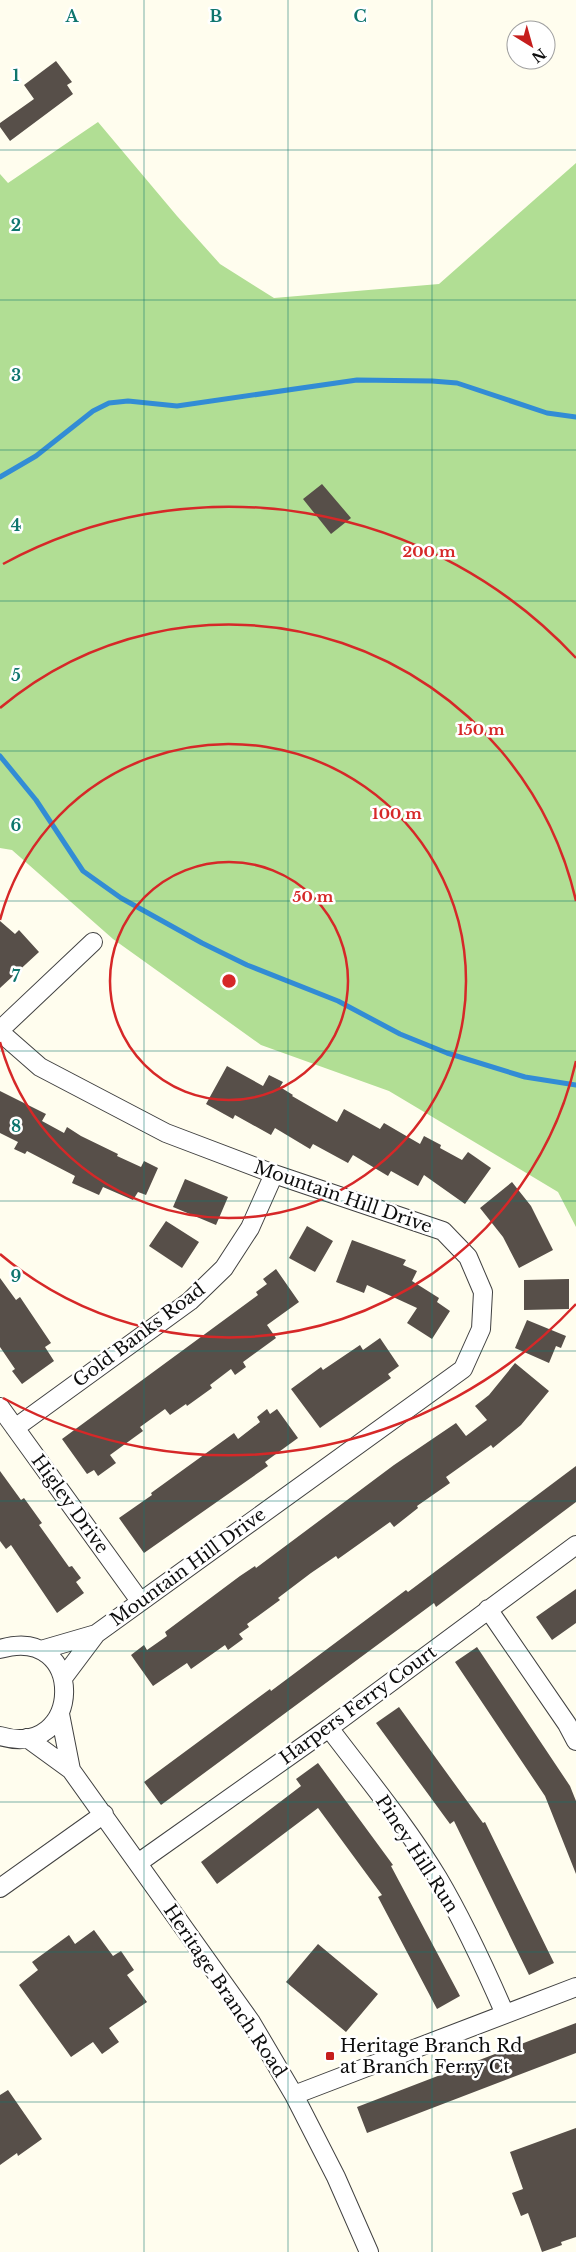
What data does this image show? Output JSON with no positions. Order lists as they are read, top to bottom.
{
  "streets": {
    "street": [
      "Mountain Hill Drive",
      "Gold Banks Road",
      "Higley Drive",
      "Harpers Ferry Court",
      "Piney Hill Run",
      "Heritage Branch Road"
    ]
  },
  "crossings": [
    ["Mountain Hill Drive", "Gold Banks Road"],
    ["Mountain Hill Drive", "Higley Drive"],
    ["Gold Banks Road", "Higley Drive"],
    ["Harpers Ferry Court", "Piney Hill Run"],
    ["Harpers Ferry Court", "Heritage Branch Road"]
  ],
  "places": {
    "transit": ["Heritage Branch Rd at Branch Ferry Ct"]
  },
  "north": "bottom right",
  "grid": {
    "columns": ["A", "B", "C"],
    "rows": [
      "1",
      "2",
      "3",
      "4",
      "5",
      "6",
      "7",
      "8",
      "9"
    ]
  },
  "rings": [
    "200 m",
    "150 m",
    "100 m",
    "50 m"
  ]
}
